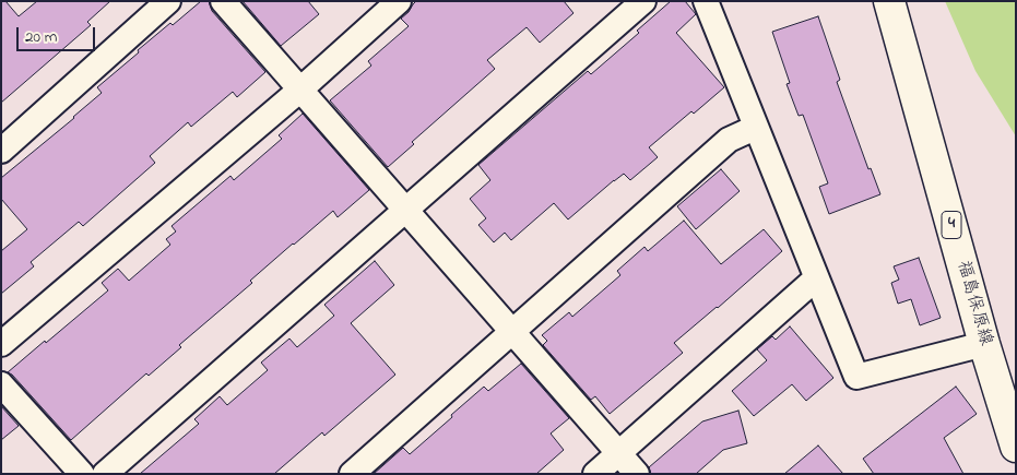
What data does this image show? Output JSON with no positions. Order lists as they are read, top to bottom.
{
  "streets": {
    "main road": ["4", "福島保原線"]
  },
  "scale_bar": "20 m"
}
